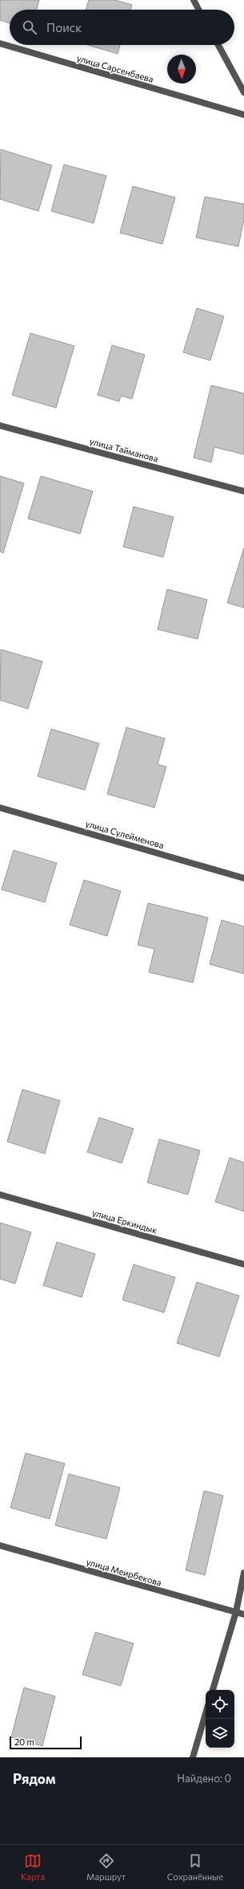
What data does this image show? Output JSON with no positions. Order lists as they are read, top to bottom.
{
  "streets": {
    "street": [
      "улица Сарсенбаева",
      "улица Тайманова",
      "улица Сулейменова",
      "улица Еркиндык",
      "улица Меирбекова"
    ]
  },
  "scale_bar": "20 m",
  "north": "bottom",
  "page": {
    "search": "Поиск",
    "scale": "20 m",
    "heading": ["Рядом", "Найдено: 0"],
    "nav": ["Карта", "Маршрут", "Сохранённые"]
  }
}
